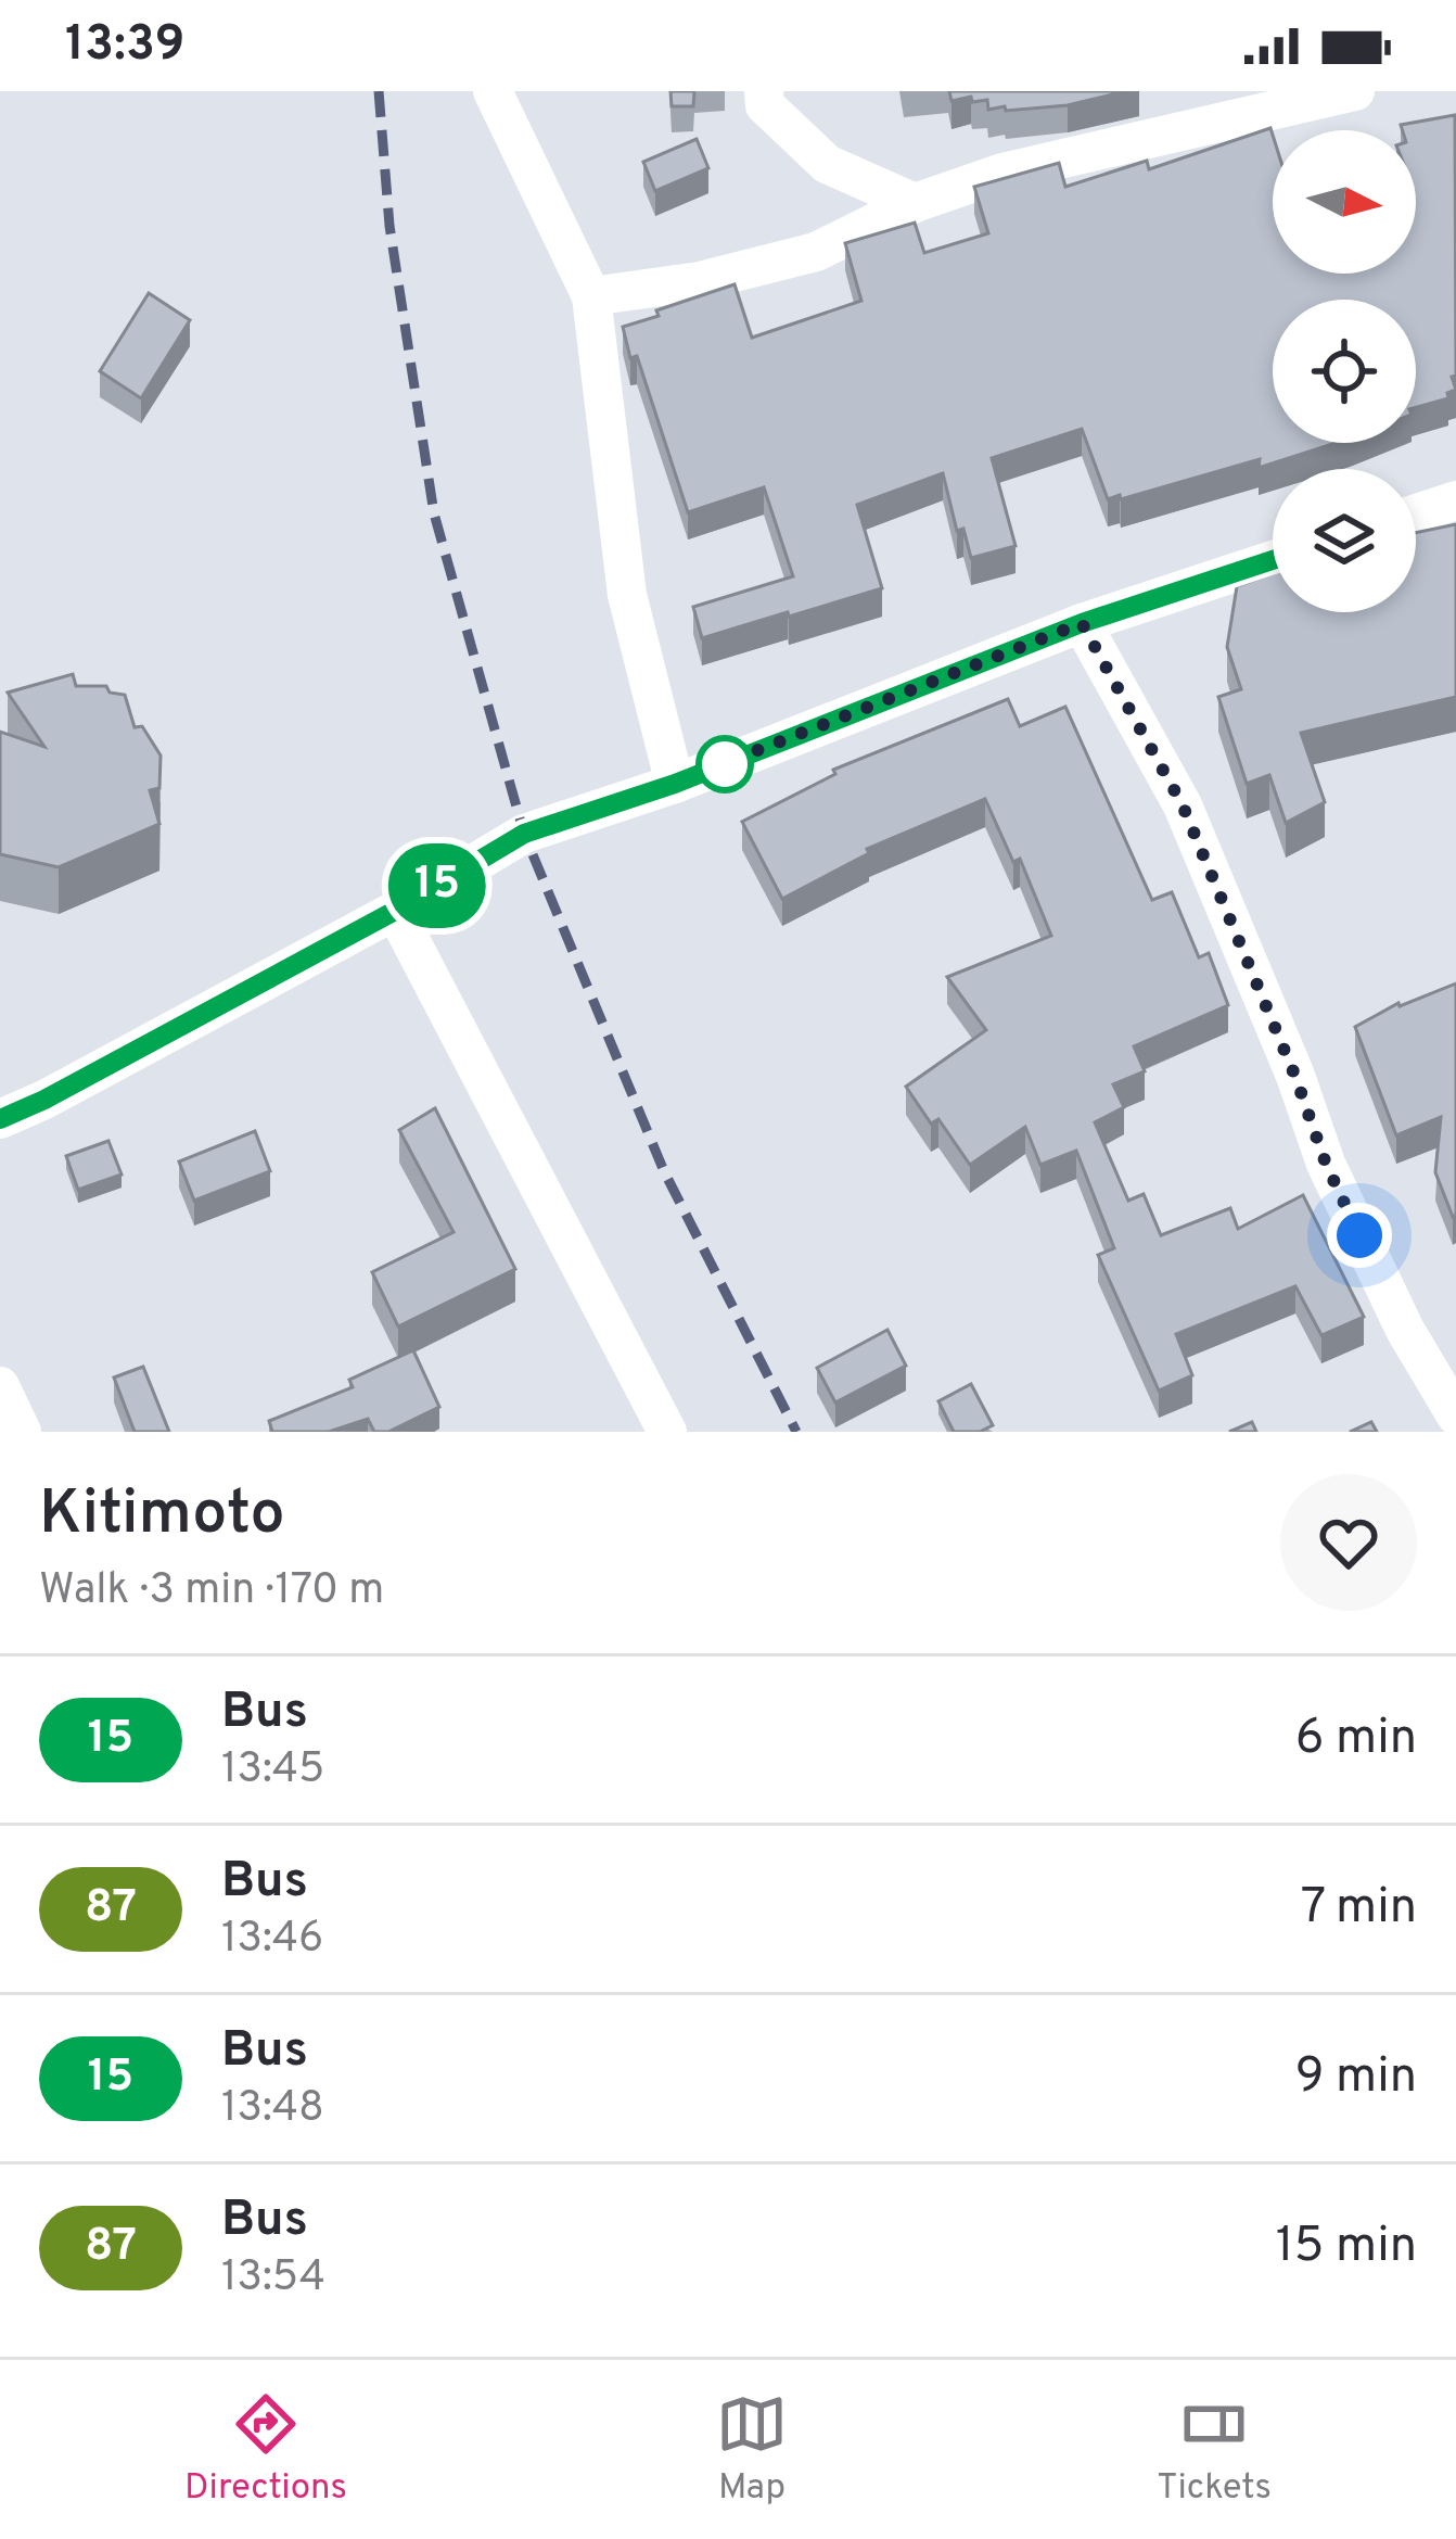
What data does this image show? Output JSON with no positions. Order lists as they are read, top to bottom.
{
  "lines": ["bus line 15"],
  "north": "right",
  "page": {
    "status": "13:39",
    "on_map": "15",
    "heading": ["Kitimoto", "Walk · 3 min · 170 m"],
    "list": [
      {
        "mark": "15",
        "name": "Bus",
        "note": "13:45",
        "value": "6 min"
      },
      {
        "mark": "87",
        "name": "Bus",
        "note": "13:46",
        "value": "7 min"
      },
      {
        "mark": "15",
        "name": "Bus",
        "note": "13:48",
        "value": "9 min"
      },
      {
        "mark": "87",
        "name": "Bus",
        "note": "13:54",
        "value": "15 min"
      }
    ],
    "tabs": ["Directions", "Map", "Tickets"]
  }
}
